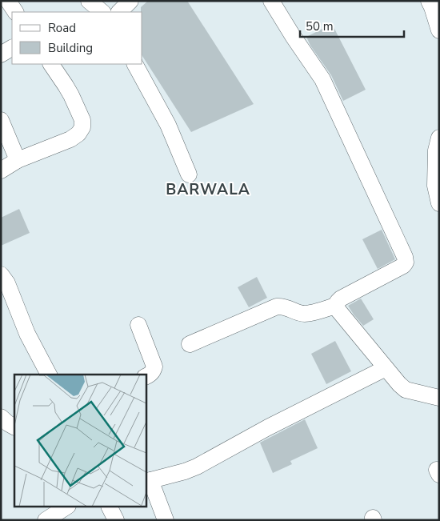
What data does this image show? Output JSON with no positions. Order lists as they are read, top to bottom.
{
  "districts": ["BARWALA"],
  "legend": ["Road", "Building"],
  "scale_bar": "50 m"
}
